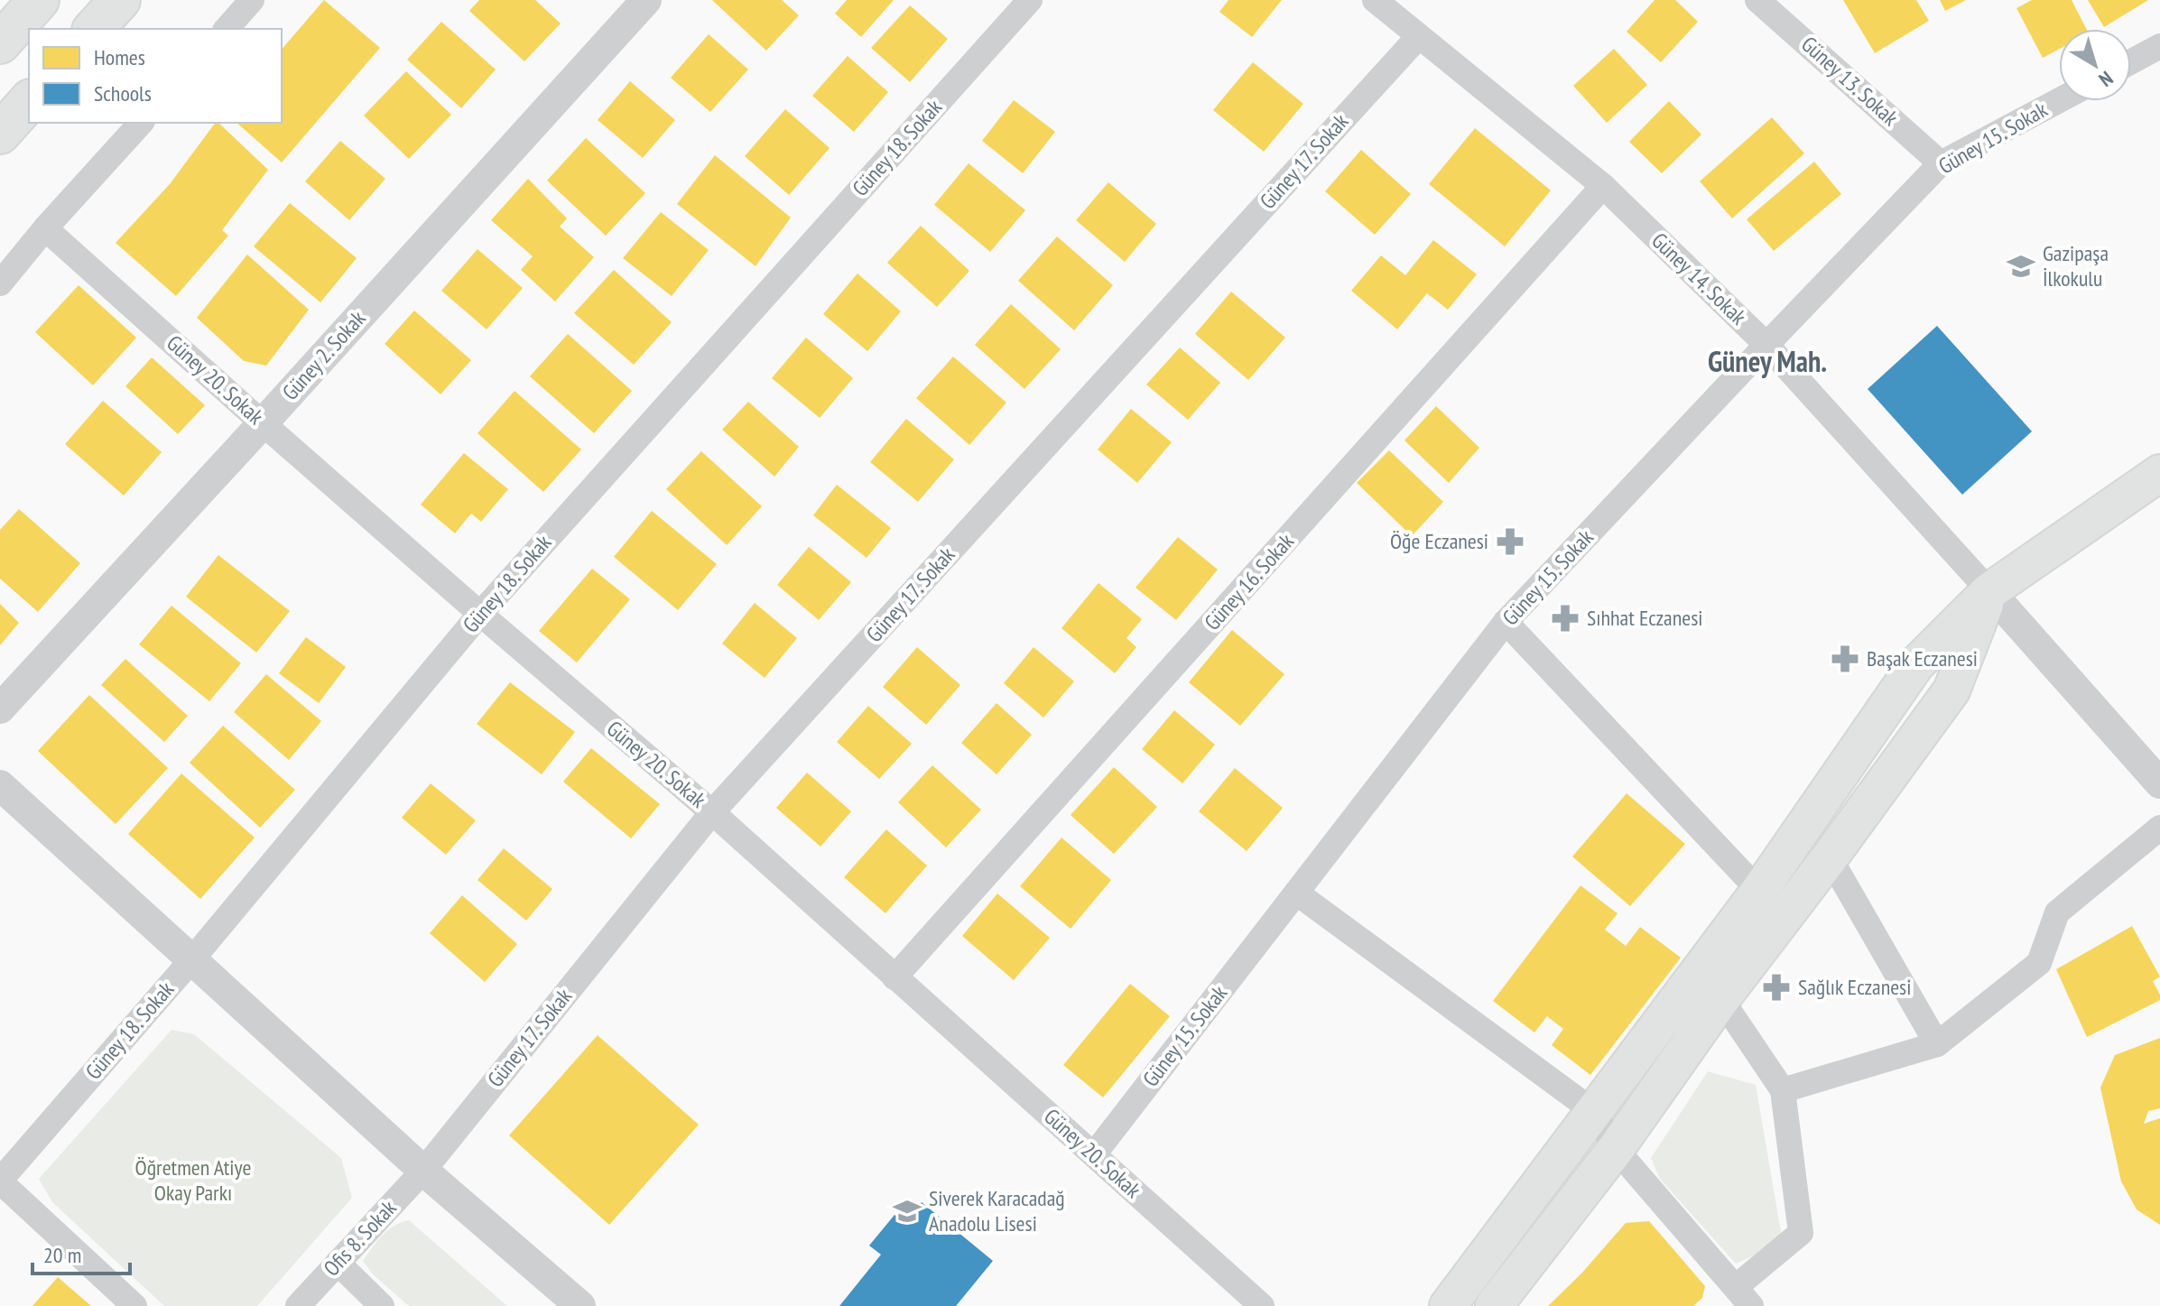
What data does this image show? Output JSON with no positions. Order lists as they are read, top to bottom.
{
  "streets": {
    "street": [
      "Güney 13. Sokak",
      "Güney 15. Sokak",
      "Güney 18. Sokak",
      "Güney 17. Sokak",
      "Güney 14. Sokak",
      "Güney 2. Sokak",
      "Güney 20. Sokak",
      "Güney 16. Sokak",
      "Ofis 8. Sokak"
    ]
  },
  "crossings": [
    ["Güney 13. Sokak", "Güney 15. Sokak"],
    ["Güney 15. Sokak", "Güney 14. Sokak"],
    ["Güney 15. Sokak", "Güney 20. Sokak"],
    ["Güney 18. Sokak", "Güney 20. Sokak"],
    ["Güney 17. Sokak", "Güney 14. Sokak"],
    ["Güney 17. Sokak", "Güney 20. Sokak"],
    ["Güney 17. Sokak", "Ofis 8. Sokak"],
    ["Güney 14. Sokak", "Güney 16. Sokak"],
    ["Güney 2. Sokak", "Güney 20. Sokak"],
    ["Güney 20. Sokak", "Güney 16. Sokak"]
  ],
  "districts": ["Güney Mah."],
  "parks": ["Öğretmen Atiye Okay Parkı"],
  "places": {
    "school or university": ["Gazipaşa İlkokulu", "Siverek Karacadağ Anadolu Lisesi"],
    "pharmacy": [
      "Öğe Eczanesi",
      "Sıhhat Eczanesi",
      "Başak Eczanesi",
      "Sağlık Eczanesi"
    ]
  },
  "legend": ["Homes", "Schools"],
  "scale_bar": "20 m",
  "north": "bottom right"
}
